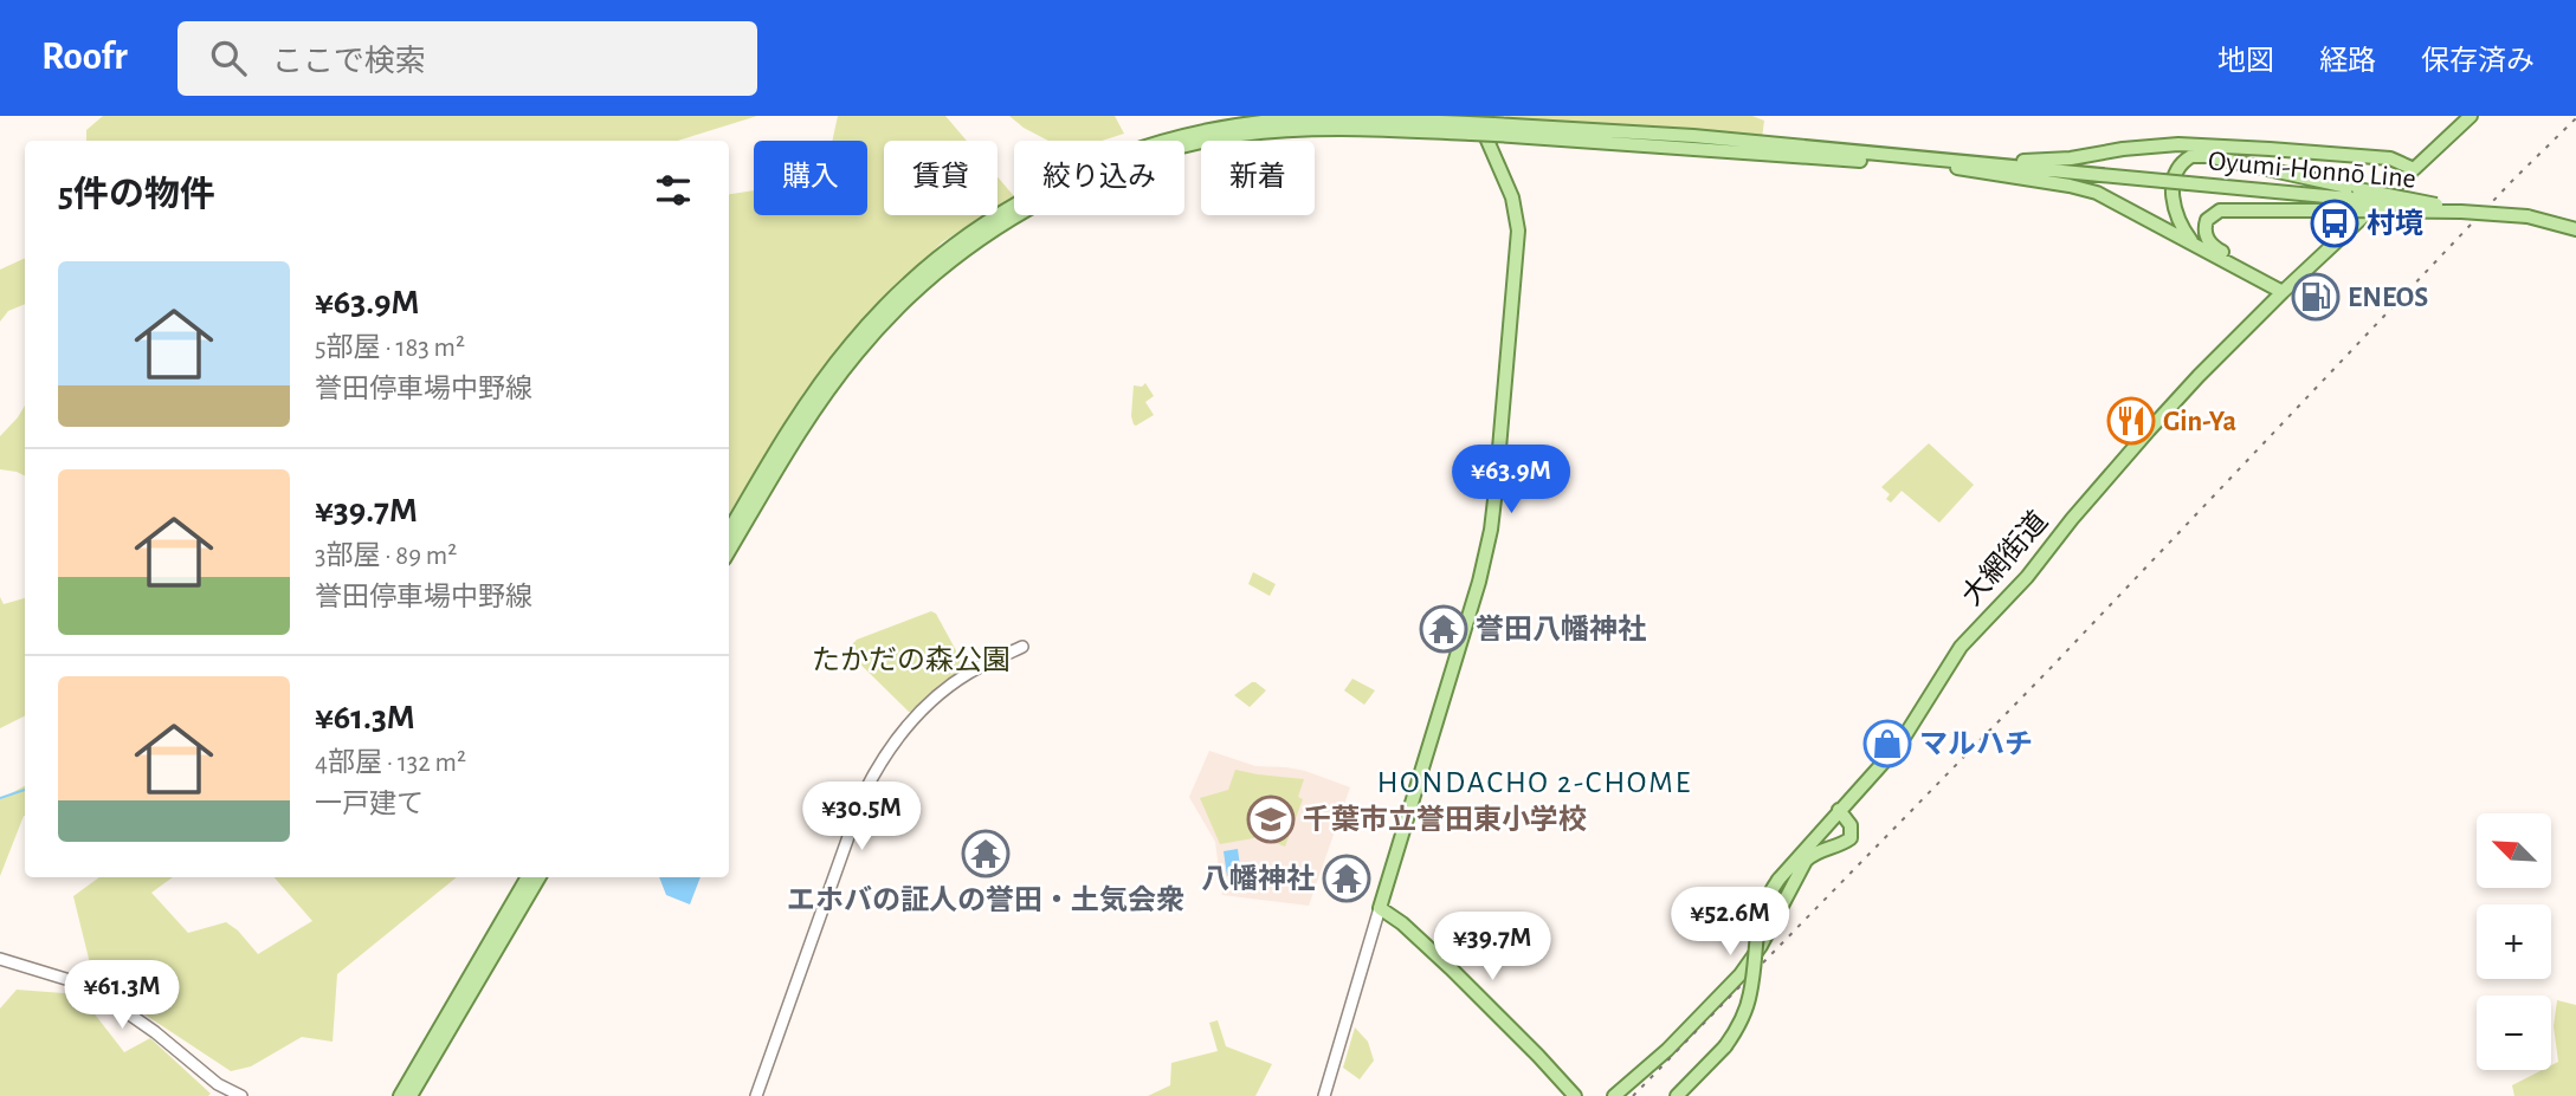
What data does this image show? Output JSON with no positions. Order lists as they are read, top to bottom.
{
  "streets": {
    "main road": ["Oyumi-Honnō Line", "大網街道"]
  },
  "districts": ["HONDACHO 2-CHOME"],
  "parks": ["たかだの森公園"],
  "places": {
    "bus stop": ["村境"],
    "fuel station": ["ENEOS"],
    "restaurant": ["Gin-Ya"],
    "temple": ["誉田八幡神社", "エホバの証人の誉田・土気会衆", "八幡神社"],
    "shop": ["マルハチ"],
    "school or university": ["千葉市立誉田東小学校"]
  },
  "north": "top left",
  "page": {
    "header": "Roofr",
    "search": "ここで検索",
    "nav": ["地図", "経路", "保存済み"],
    "chip": [
      "購入",
      "賃貸",
      "絞り込み",
      "新着"
    ],
    "heading": "5件の物件",
    "list": [
      {
        "name": "¥63.9M",
        "note": "5部屋 · 183 m² · 誉田停車場中野線"
      },
      {
        "name": "¥39.7M",
        "note": "3部屋 · 89 m² · 誉田停車場中野線"
      },
      {
        "name": "¥61.3M",
        "note": "4部屋 · 132 m² · 一戸建て"
      }
    ],
    "price": [
      "¥63.9M",
      "¥30.5M",
      "¥52.6M",
      "¥39.7M",
      "¥61.3M"
    ],
    "map_buttons": ["+", "−"]
  }
}
